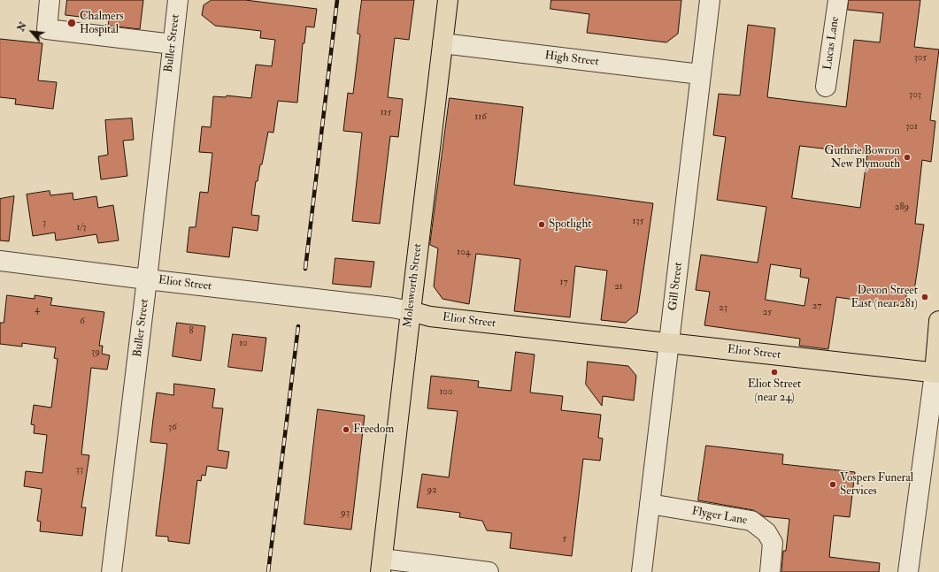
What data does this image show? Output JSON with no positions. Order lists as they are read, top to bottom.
{
  "streets": {
    "main road": ["Eliot Street", "Molesworth Street"],
    "street": [
      "Buller Street",
      "Lucas Lane",
      "High Street",
      "Gill Street",
      "Flyger Lane"
    ]
  },
  "crossings": [
    ["Buller Street", "Eliot Street"],
    ["High Street", "Molesworth Street"],
    ["High Street", "Gill Street"],
    ["Eliot Street", "Molesworth Street"],
    ["Eliot Street", "Gill Street"],
    ["Gill Street", "Flyger Lane"]
  ],
  "places": [
    "Chalmers Hospital",
    "Guthrie Bowron New Plymouth",
    "Spotlight",
    "Devon Street East (near 281)",
    "Eliot Street (near 24)",
    "Freedom",
    "Vospers Funeral Services"
  ],
  "house_numbers": [
    "305",
    "303",
    "115",
    "116",
    "301",
    "289",
    "135",
    "3",
    "1/3",
    "104",
    "17",
    "21",
    "27",
    "23",
    "4",
    "25",
    "6",
    "8",
    "10",
    "39",
    "100",
    "36",
    "33",
    "92",
    "93",
    "5"
  ],
  "north": "top left"
}
